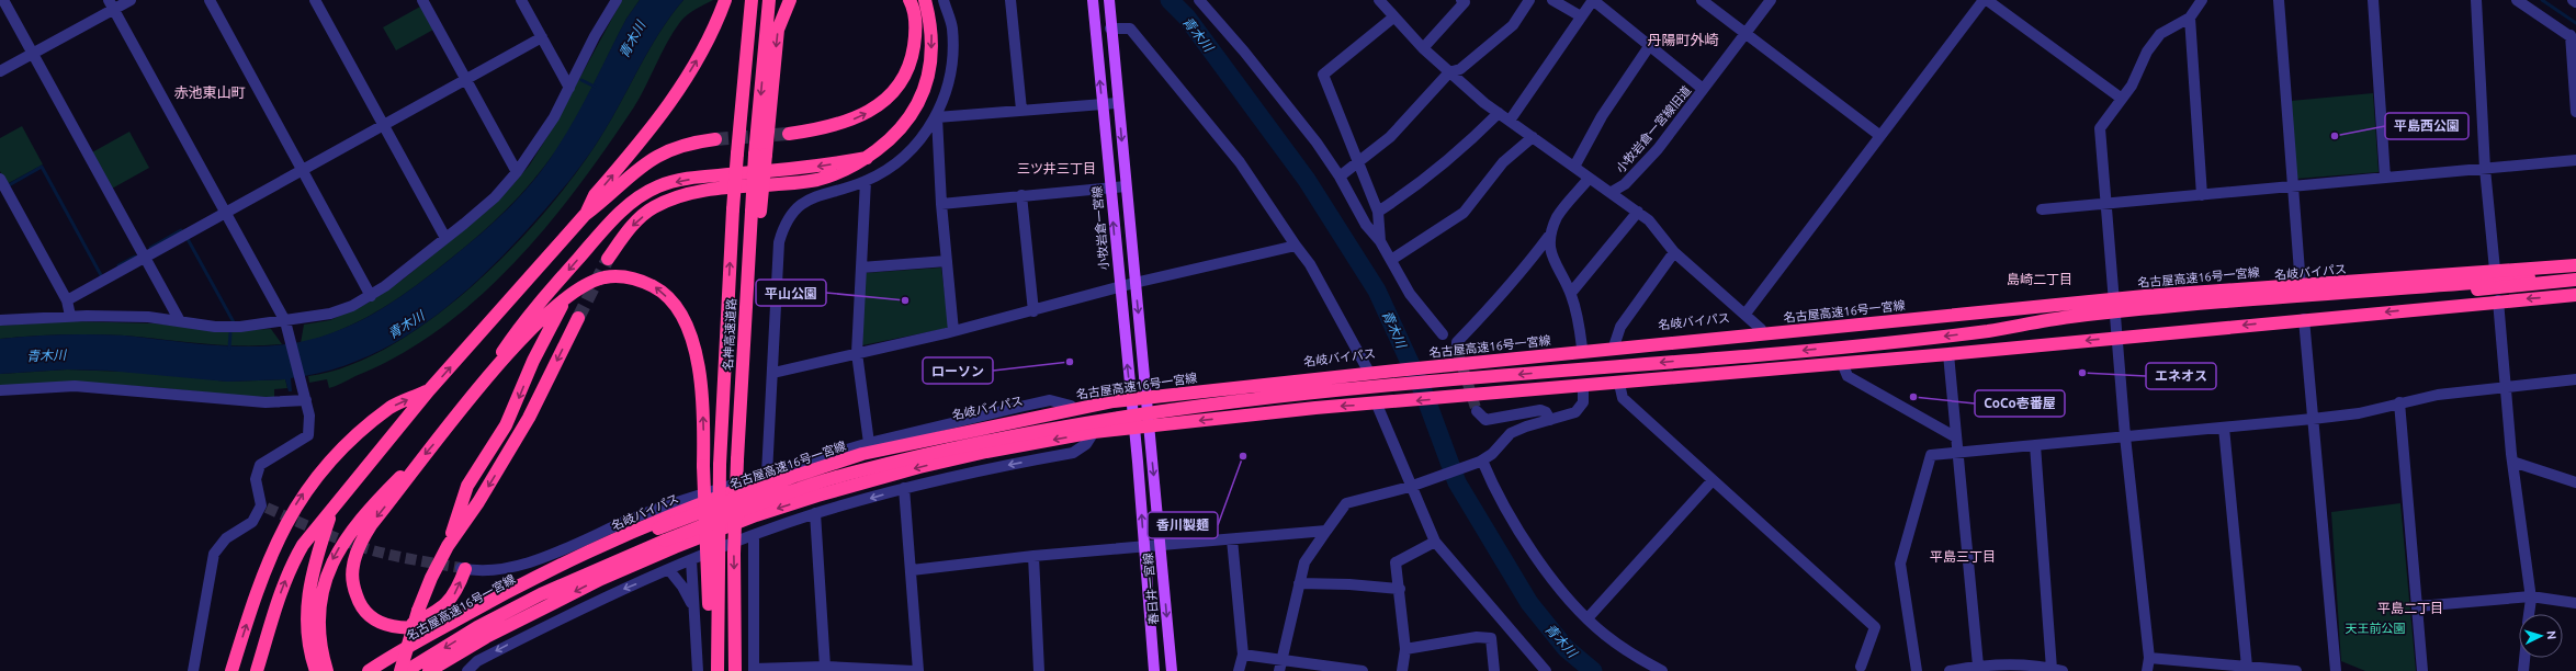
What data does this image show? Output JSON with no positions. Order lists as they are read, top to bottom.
{
  "streets": {
    "highway": ["名岐バイパス", "名古屋高速16号一宮線", "名神高速道路"],
    "main road": ["小牧岩倉一宮線", "春日井一宮線"],
    "street": ["小牧岩倉一宮線旧道"]
  },
  "crossings": [
    ["小牧岩倉一宮線", "名岐バイパス"],
    ["小牧岩倉一宮線", "春日井一宮線"]
  ],
  "districts": [
    "丹陽町外崎",
    "赤池東山町",
    "三ツ井三丁目",
    "島崎二丁目",
    "平島三丁目",
    "平島二丁目"
  ],
  "water": ["青木川"],
  "parks": ["天王前公園"],
  "places": [
    "平島西公園",
    "平山公園",
    "ローソン",
    "エネオス",
    "CoCo壱番屋",
    "香川製麺"
  ],
  "north": "right"
}
